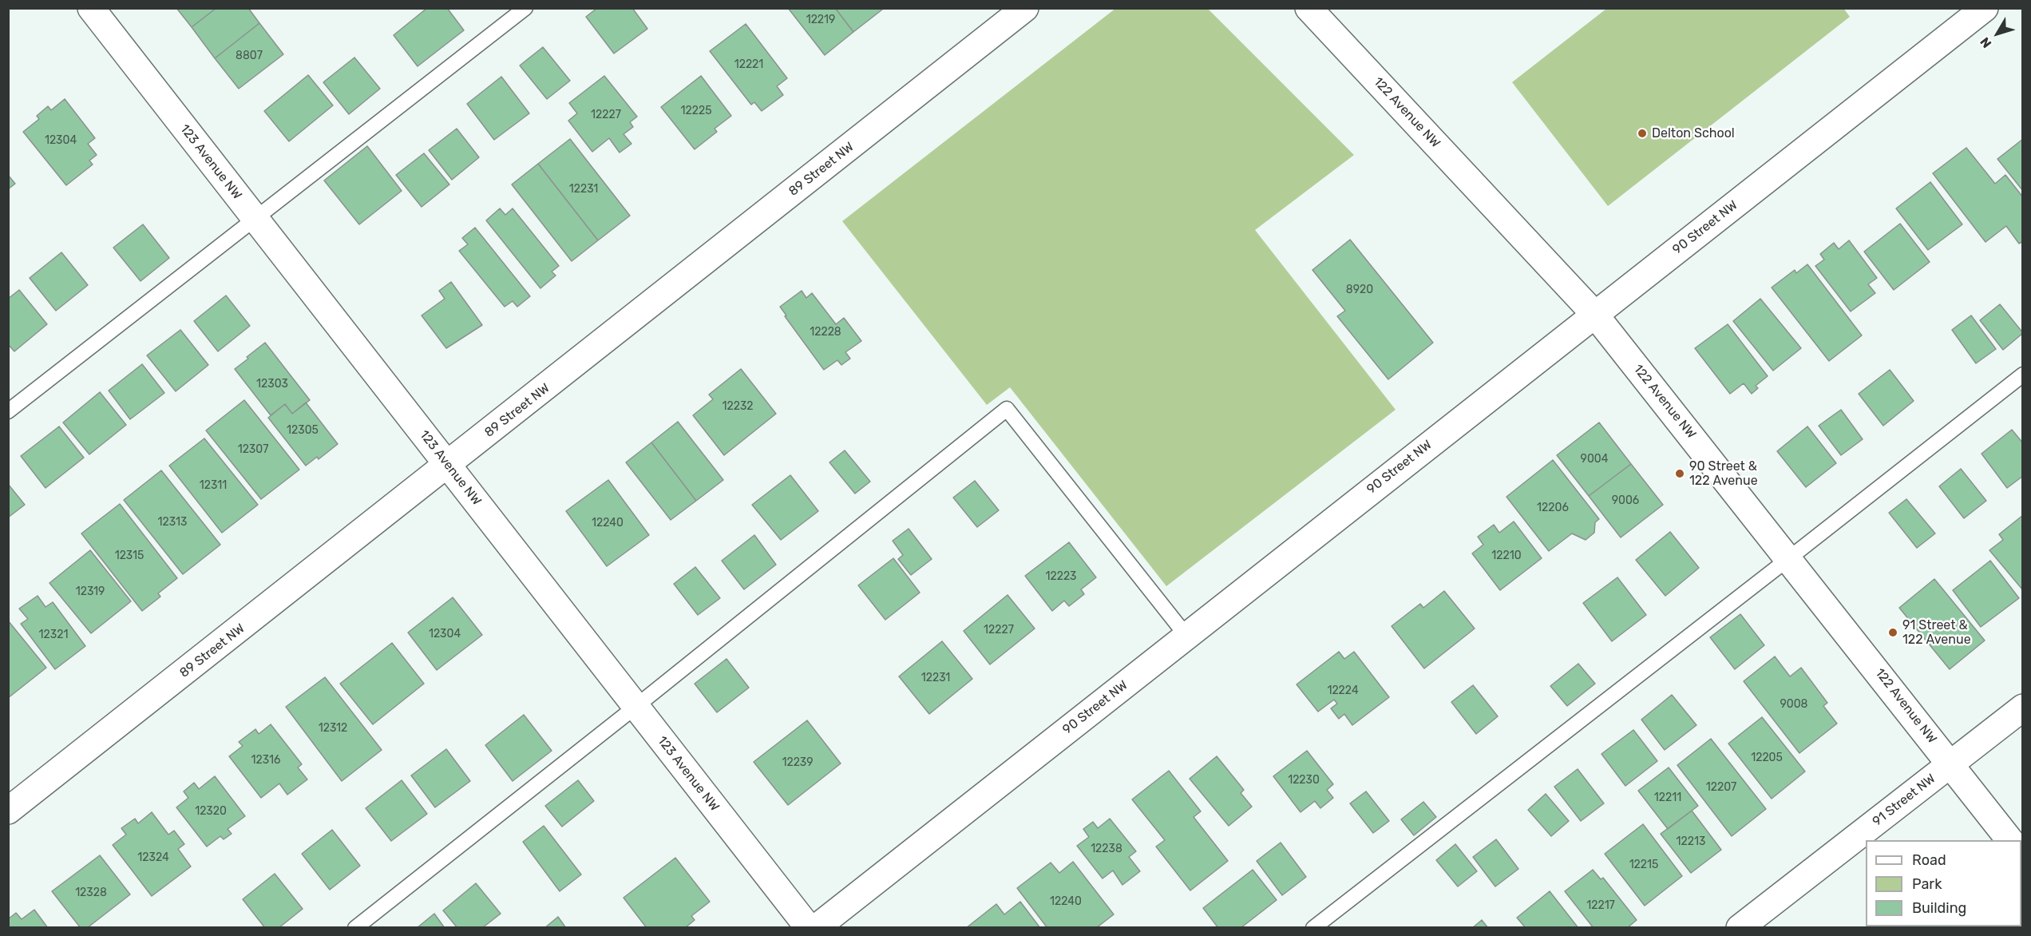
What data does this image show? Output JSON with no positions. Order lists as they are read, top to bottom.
{
  "streets": {
    "street": [
      "122 Avenue NW",
      "123 Avenue NW",
      "89 Street NW",
      "90 Street NW",
      "91 Street NW"
    ]
  },
  "crossings": [
    ["122 Avenue NW", "90 Street NW"],
    ["122 Avenue NW", "91 Street NW"],
    ["123 Avenue NW", "89 Street NW"]
  ],
  "places": ["Delton School", "90 Street & 122 Avenue", "91 Street & 122 Avenue"],
  "house_numbers": [
    "12219",
    "8807",
    "12221",
    "12225",
    "12227",
    "12304",
    "12231",
    "8920",
    "12228",
    "12303",
    "12232",
    "12305",
    "12307",
    "9004",
    "12311",
    "9006",
    "12206",
    "12313",
    "12240",
    "12315",
    "12210",
    "12223",
    "12319",
    "12227",
    "12304",
    "12321",
    "12231",
    "12224",
    "9008",
    "12312",
    "12205",
    "12316",
    "12239",
    "12230",
    "12207",
    "12211",
    "12320",
    "12213",
    "12238",
    "12324",
    "12215",
    "12328",
    "12240",
    "12217"
  ],
  "legend": ["Road", "Park", "Building"],
  "north": "bottom left"
}
